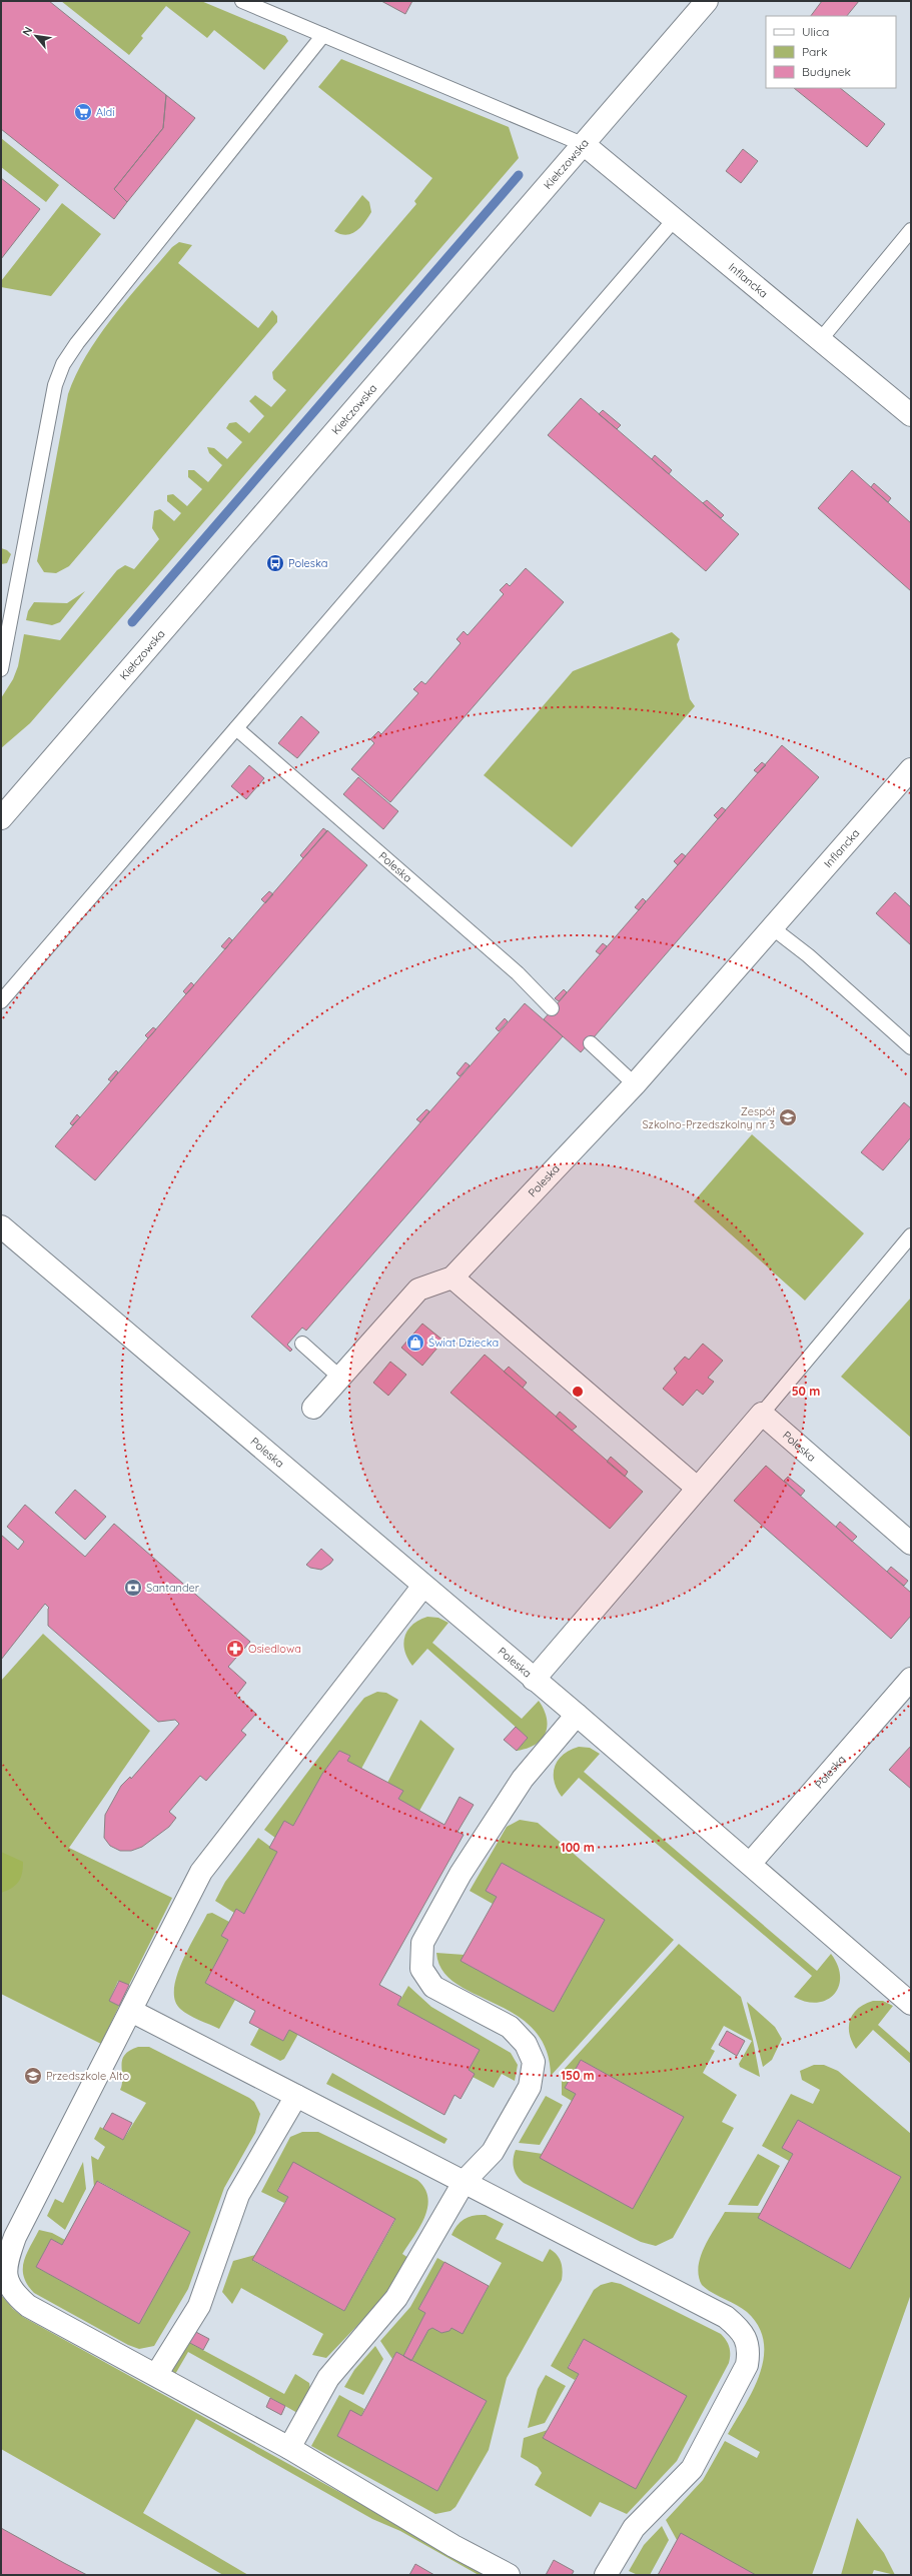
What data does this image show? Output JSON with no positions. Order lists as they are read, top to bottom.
{
  "streets": {
    "street": ["Kiełczowska", "Inflancka", "Poleska"]
  },
  "crossings": [
    ["Kiełczowska", "Inflancka"],
    ["Inflancka", "Poleska"]
  ],
  "places": {
    "supermarket": ["Aldi"],
    "bus stop": ["Poleska"],
    "school or university": ["Zespół Szkolno-Przedszkolny nr 3", "Przedszkole Alto"],
    "shop": ["Świat Dziecka"],
    "bank": ["Santander"],
    "pharmacy": ["Osiedlowa"]
  },
  "legend": ["Ulica", "Park", "Budynek"],
  "north": "top left",
  "rings": ["50 m", "100 m", "150 m"]
}
